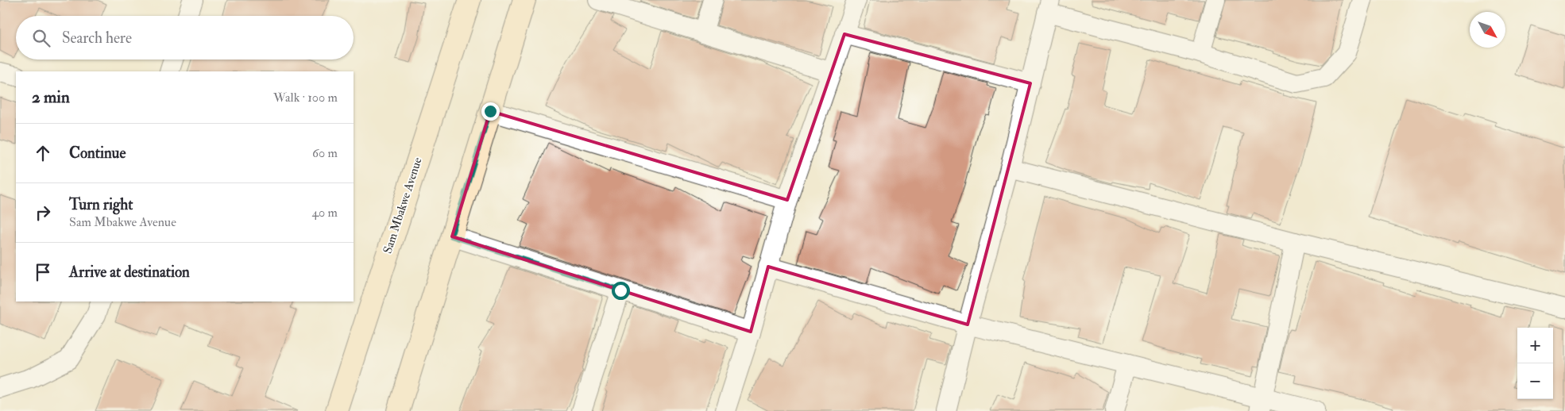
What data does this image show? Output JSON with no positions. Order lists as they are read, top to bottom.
{
  "streets": {
    "main road": ["Sam Mbakwe Avenue"]
  },
  "north": "bottom right",
  "page": {
    "search": "Search here",
    "heading": ["2 min", "Walk · 100 m"],
    "list": [
      ["Continue", "60 m"],
      ["Turn right", "Sam Mbakwe Avenue", "40 m"],
      "Arrive at destination"
    ],
    "map_buttons": ["+", "−"]
  }
}
